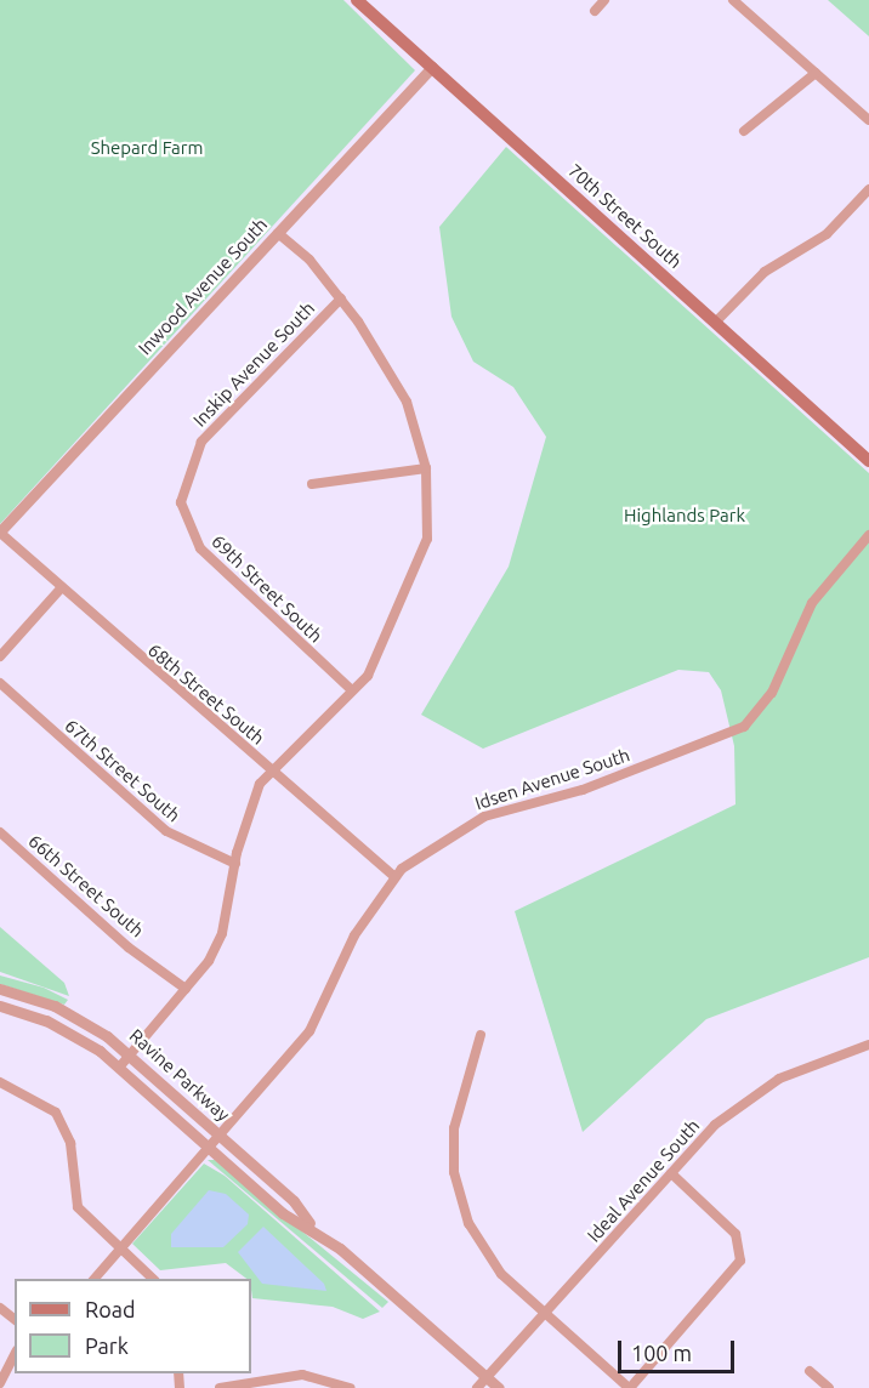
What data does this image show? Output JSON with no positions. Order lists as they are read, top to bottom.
{
  "streets": {
    "main road": ["70th Street South"],
    "street": [
      "Inwood Avenue South",
      "Inskip Avenue South",
      "69th Street South",
      "68th Street South",
      "67th Street South",
      "Idsen Avenue South",
      "66th Street South",
      "Ravine Parkway",
      "Ideal Avenue South"
    ]
  },
  "crossings": [
    ["70th Street South", "Inwood Avenue South"],
    ["Inwood Avenue South", "68th Street South"],
    ["Inskip Avenue South", "69th Street South"],
    ["68th Street South", "Idsen Avenue South"],
    ["Idsen Avenue South", "Ravine Parkway"],
    ["Ravine Parkway", "Ideal Avenue South"]
  ],
  "parks": ["Shepard Farm", "Highlands Park"],
  "legend": ["Road", "Park"],
  "scale_bar": "100 m"
}
